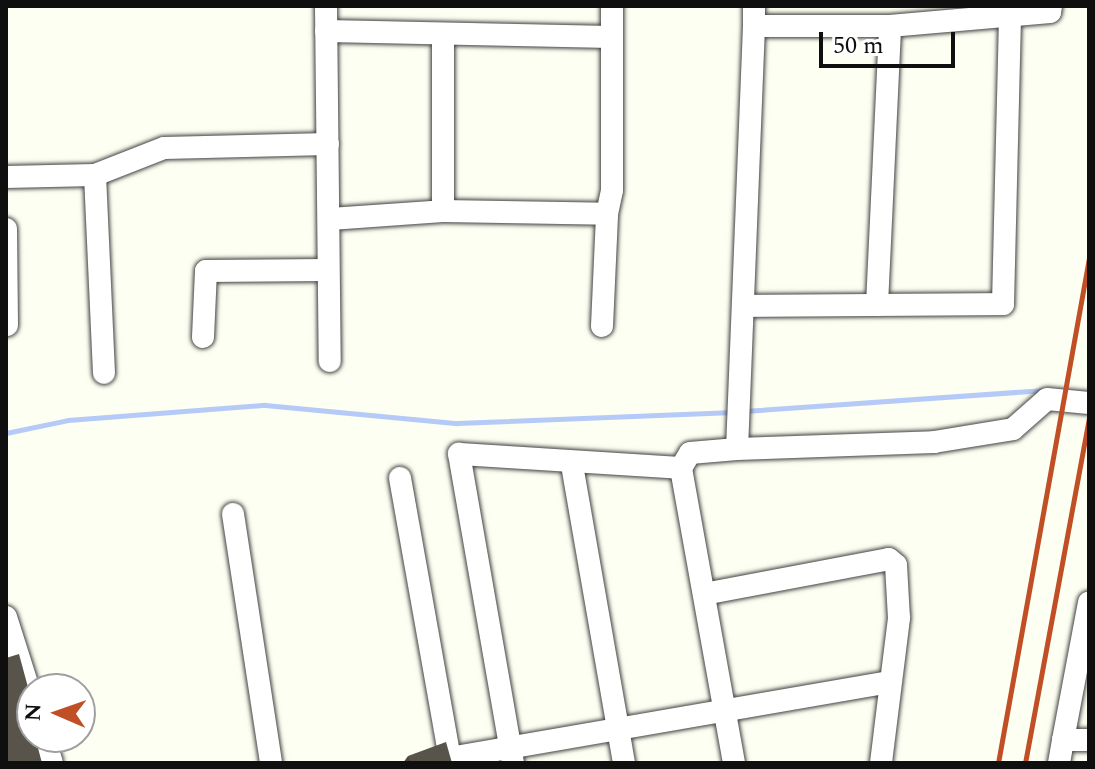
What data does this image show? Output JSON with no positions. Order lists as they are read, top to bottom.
{
  "scale_bar": "50 m",
  "north": "left"
}
